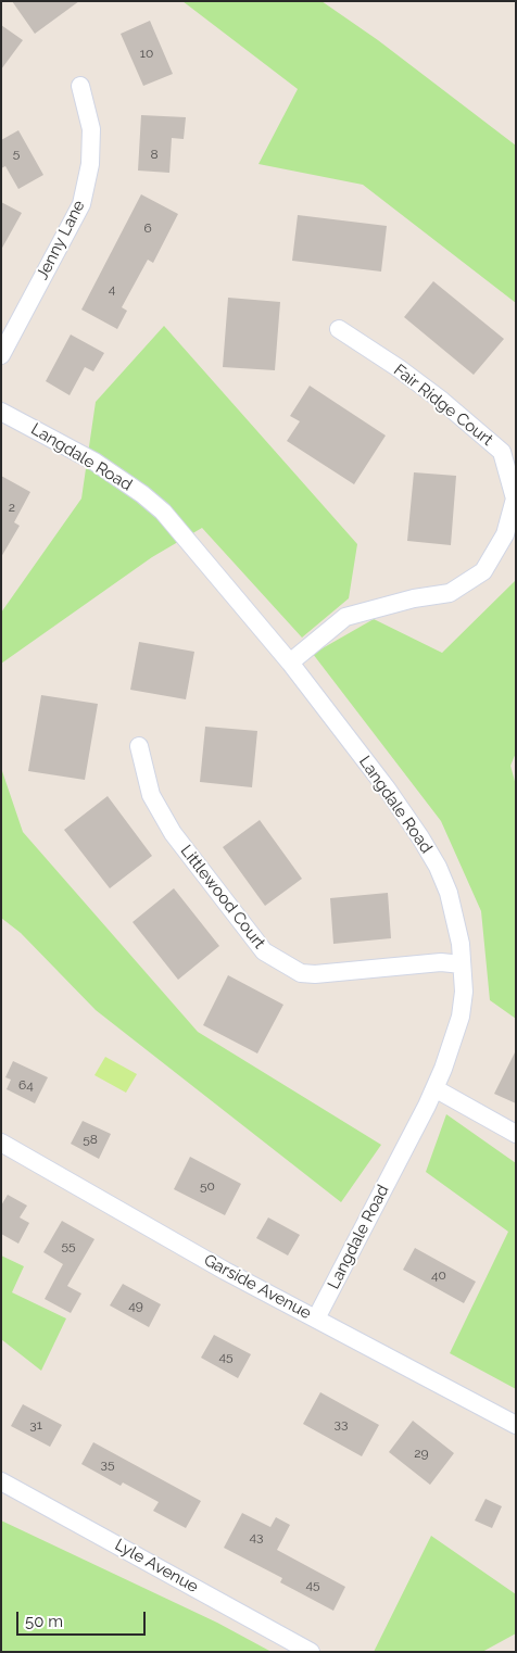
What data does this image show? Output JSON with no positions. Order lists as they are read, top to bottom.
{
  "streets": {
    "street": [
      "Jenny Lane",
      "Fair Ridge Court",
      "Langdale Road",
      "Littlewood Court",
      "Garside Avenue",
      "Lyle Avenue"
    ]
  },
  "crossings": [
    ["Fair Ridge Court", "Langdale Road"],
    ["Langdale Road", "Littlewood Court"],
    ["Langdale Road", "Garside Avenue"]
  ],
  "house_numbers": [
    "10",
    "5",
    "8",
    "6",
    "4",
    "2",
    "64",
    "58",
    "50",
    "55",
    "40",
    "49",
    "45",
    "33",
    "31",
    "29",
    "35",
    "43",
    "45"
  ],
  "scale_bar": "50 m"
}
